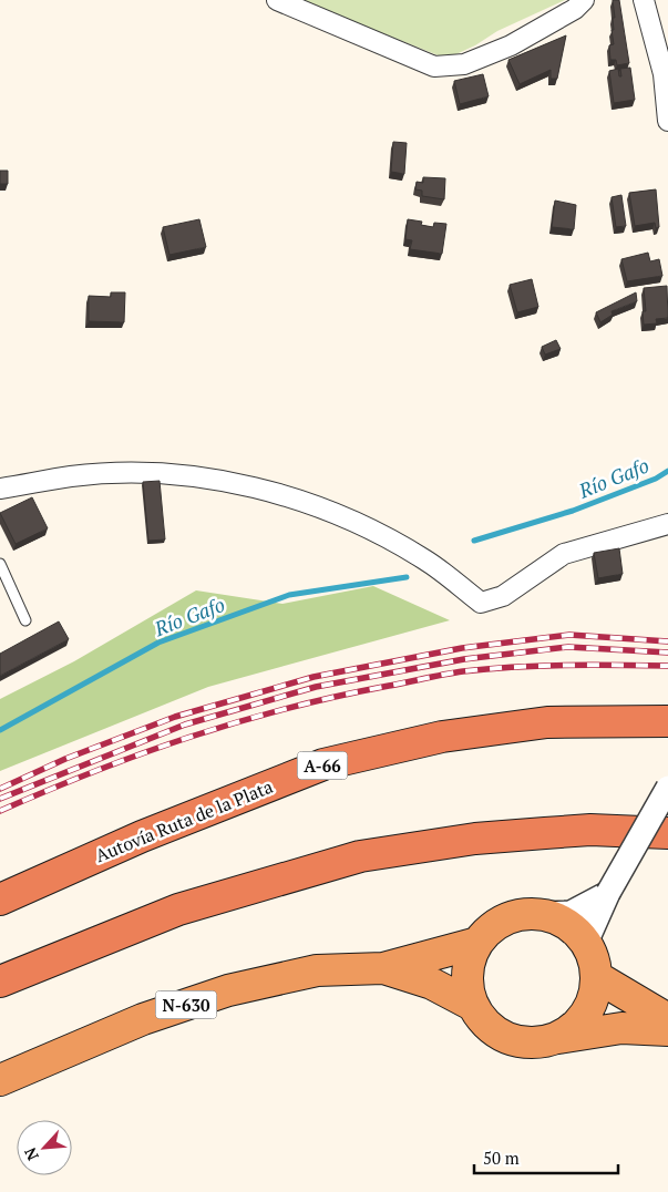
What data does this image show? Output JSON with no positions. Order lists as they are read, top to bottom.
{
  "streets": {
    "highway": ["A-66", "Autovía Ruta de la Plata", "N-630"]
  },
  "water": ["Río Gafo"],
  "scale_bar": "50 m",
  "north": "bottom left"
}
